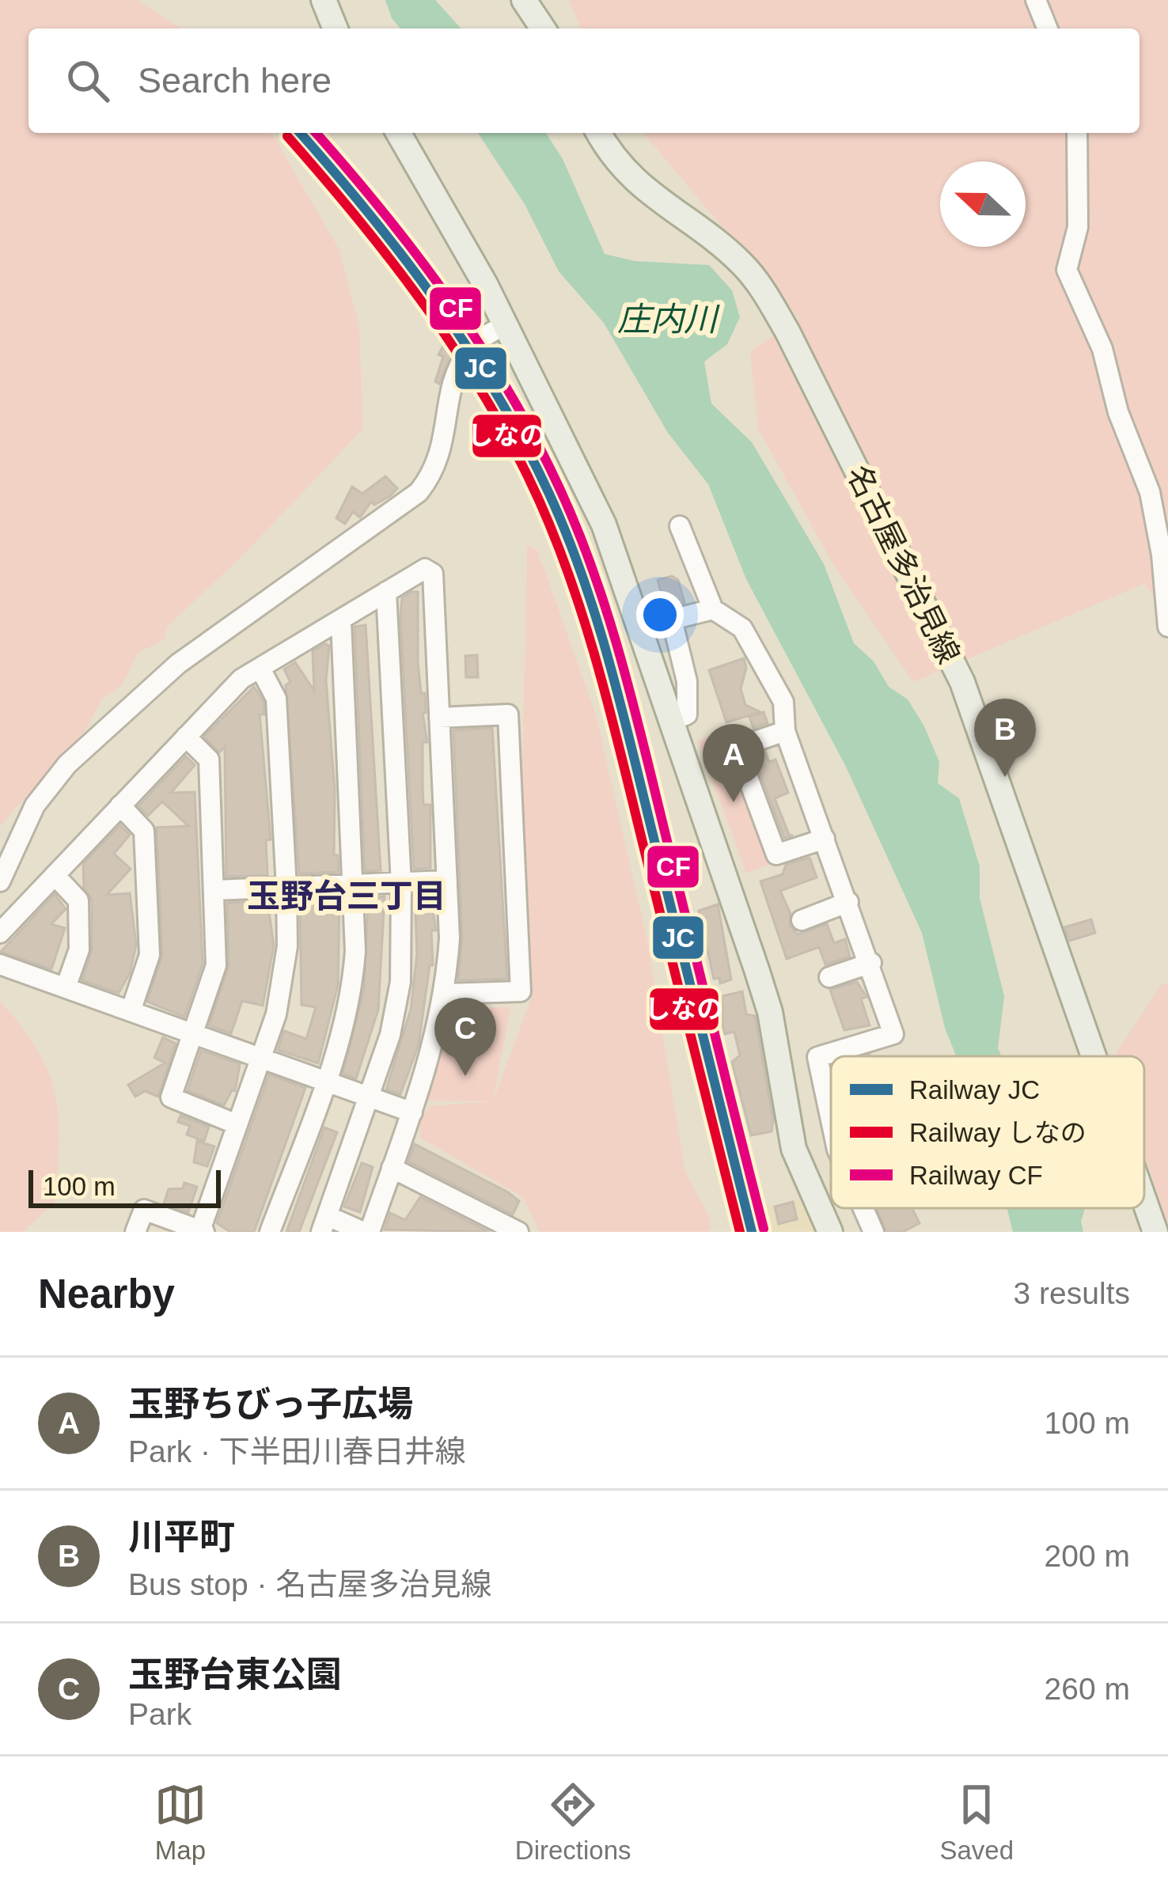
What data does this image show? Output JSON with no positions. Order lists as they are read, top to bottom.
{
  "streets": {
    "main road": ["名古屋多治見線"]
  },
  "districts": ["玉野台三丁目"],
  "water": ["庄内川"],
  "lines": ["rail line JC", "rail line CF", "rail line しなの"],
  "legend": ["Railway JC", "Railway しなの", "Railway CF"],
  "scale_bar": "100 m",
  "north": "left",
  "page": {
    "search": "Search here",
    "pins": ["B", "A", "C"],
    "scale": "100 m",
    "heading": ["Nearby", "3 results"],
    "list": [
      {
        "mark": "A",
        "name": "玉野ちびっ子広場",
        "note": "Park · 下半田川春日井線",
        "value": "100 m"
      },
      {
        "mark": "B",
        "name": "川平町",
        "note": "Bus stop · 名古屋多治見線",
        "value": "200 m"
      },
      {
        "mark": "C",
        "name": "玉野台東公園",
        "note": "Park",
        "value": "260 m"
      }
    ],
    "nav": ["Map", "Directions", "Saved"]
  }
}
